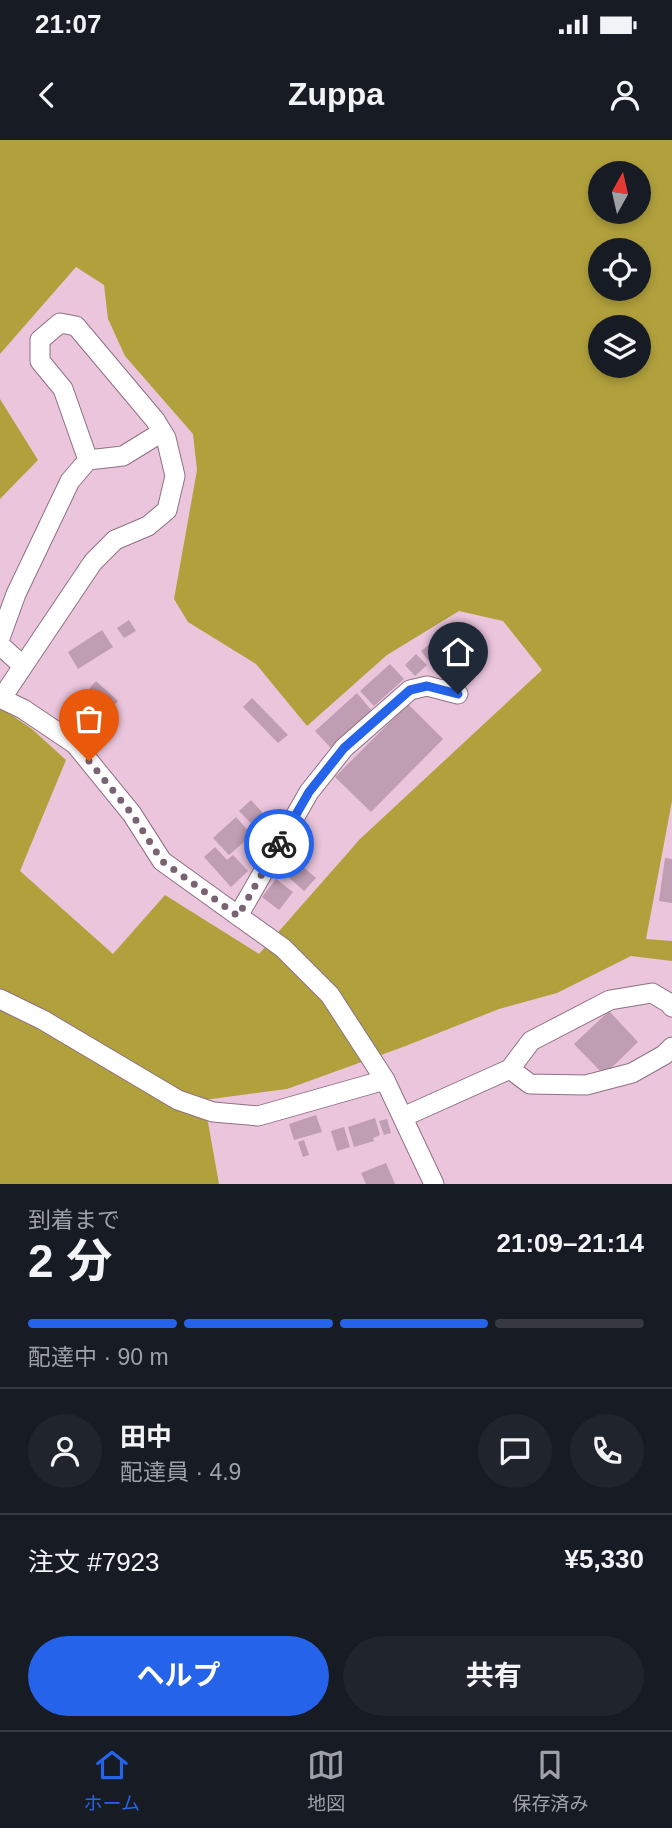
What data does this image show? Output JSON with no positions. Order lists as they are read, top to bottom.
{
  "north": "top",
  "page": {
    "status": "21:07",
    "header": "Zuppa",
    "heading": ["2 分", "到着まで", "21:09–21:14"],
    "panel": [
      "田中",
      "配達員 · 4.9",
      "注文 #7923",
      "¥5,330"
    ],
    "bar": "配達中 · 90 m",
    "buttons": ["ヘルプ", "共有"],
    "tabs": ["ホーム", "地図", "保存済み"]
  }
}
